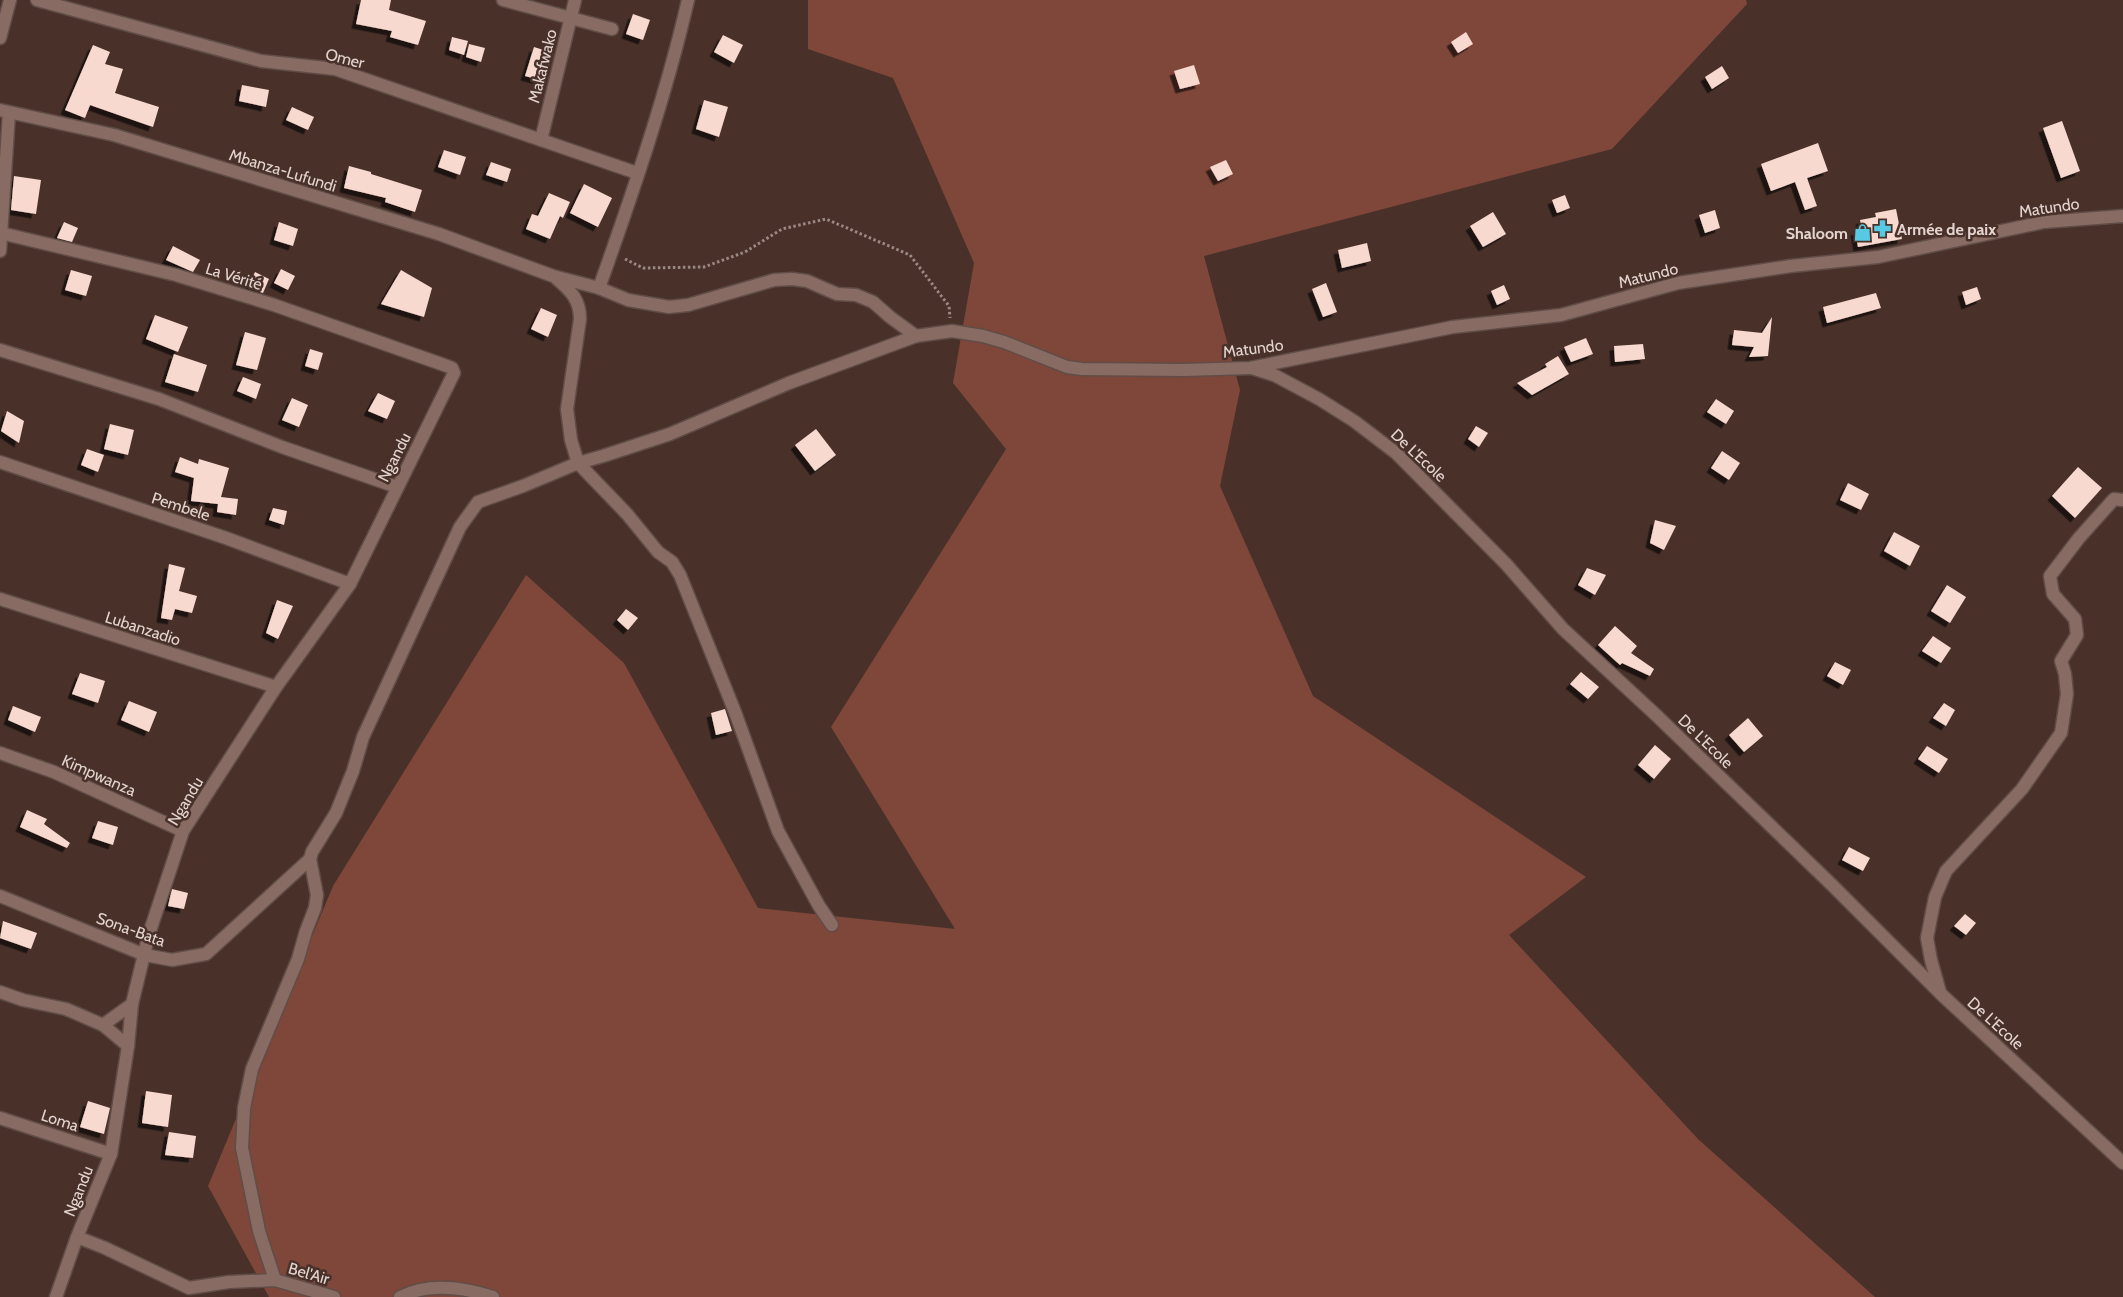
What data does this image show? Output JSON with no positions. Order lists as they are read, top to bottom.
{
  "streets": {
    "street": [
      "Omer",
      "Makafwako",
      "Mbanza-Lufundi",
      "Matundo",
      "La Vérité",
      "De L'Ecole",
      "Ngandu",
      "Pembele",
      "Lubanzadio",
      "Kimpwanza",
      "Sona-Bata",
      "Loma",
      "Bel'Air"
    ]
  },
  "crossings": [
    ["Omer", "Makafwako"],
    ["Mbanza-Lufundi", "Matundo"],
    ["Matundo", "De L'Ecole"],
    ["Matundo", "Sona-Bata"],
    ["La Vérité", "Ngandu"],
    ["Ngandu", "Pembele"],
    ["Ngandu", "Lubanzadio"],
    ["Ngandu", "Kimpwanza"],
    ["Ngandu", "Sona-Bata"],
    ["Ngandu", "Loma"]
  ],
  "places": {
    "pharmacy": ["Armée de paix"],
    "shop": ["Shaloom"]
  }
}
